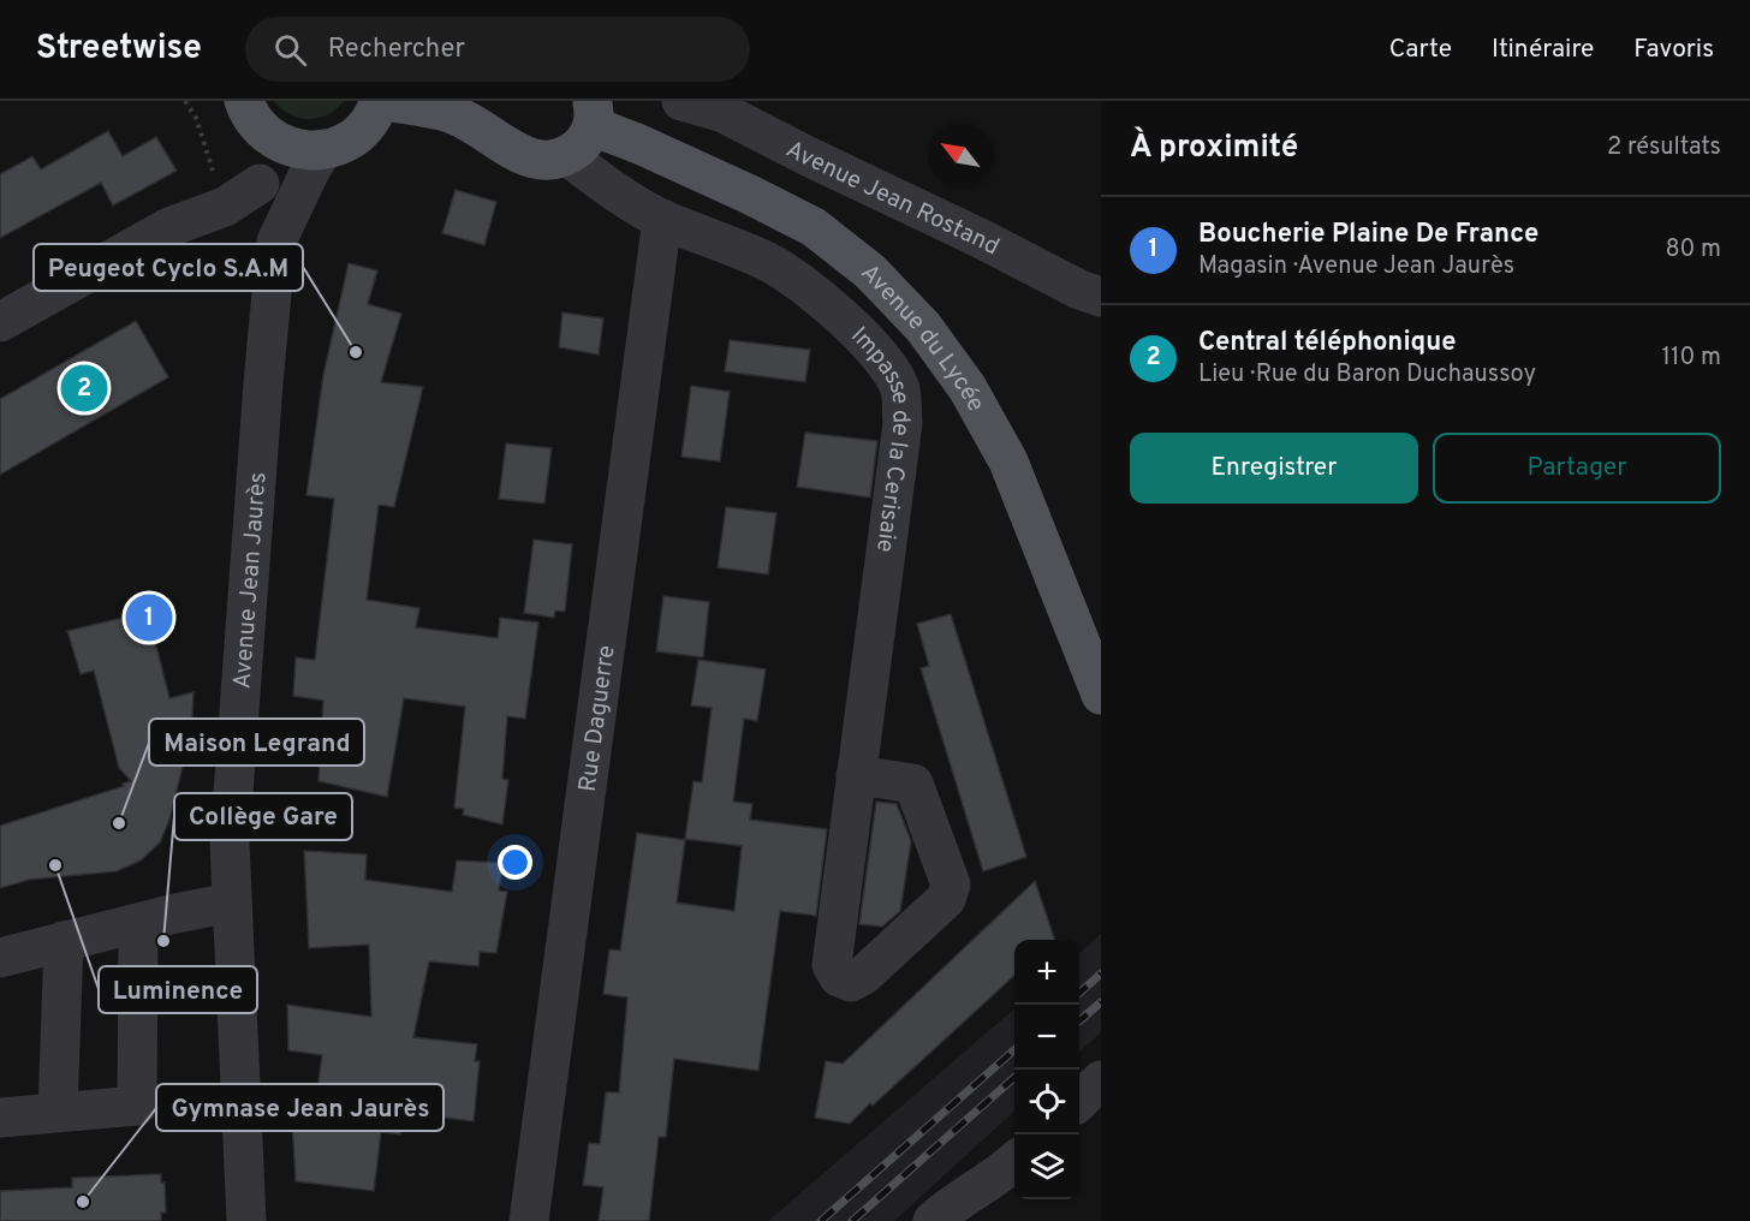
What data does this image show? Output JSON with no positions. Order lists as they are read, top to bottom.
{
  "streets": {
    "main road": ["Avenue du Lycée"],
    "street": [
      "Avenue Jean Rostand",
      "Impasse de la Cerisaie",
      "Avenue Jean Jaurès",
      "Rue Daguerre"
    ]
  },
  "crossings": [
    ["Avenue du Lycée", "Impasse de la Cerisaie"],
    ["Impasse de la Cerisaie", "Rue Daguerre"]
  ],
  "places": [
    "Peugeot Cyclo S.A.M",
    "Maison Legrand",
    "Luminence",
    "Collège Gare",
    "Gymnase Jean Jaurès"
  ],
  "north": "top left",
  "page": {
    "header": "Streetwise",
    "search": "Rechercher",
    "nav": ["Carte", "Itinéraire", "Favoris"],
    "heading": ["À proximité", "2 résultats"],
    "list": [
      {
        "mark": "1",
        "name": "Boucherie Plaine De France",
        "note": "Magasin · Avenue Jean Jaurès",
        "value": "80 m"
      },
      {
        "mark": "2",
        "name": "Central téléphonique",
        "note": "Lieu · Rue du Baron Duchaussoy",
        "value": "110 m"
      }
    ],
    "pins": ["2", "1"],
    "buttons": ["Enregistrer", "Partager"],
    "map_buttons": ["+", "−"]
  }
}
